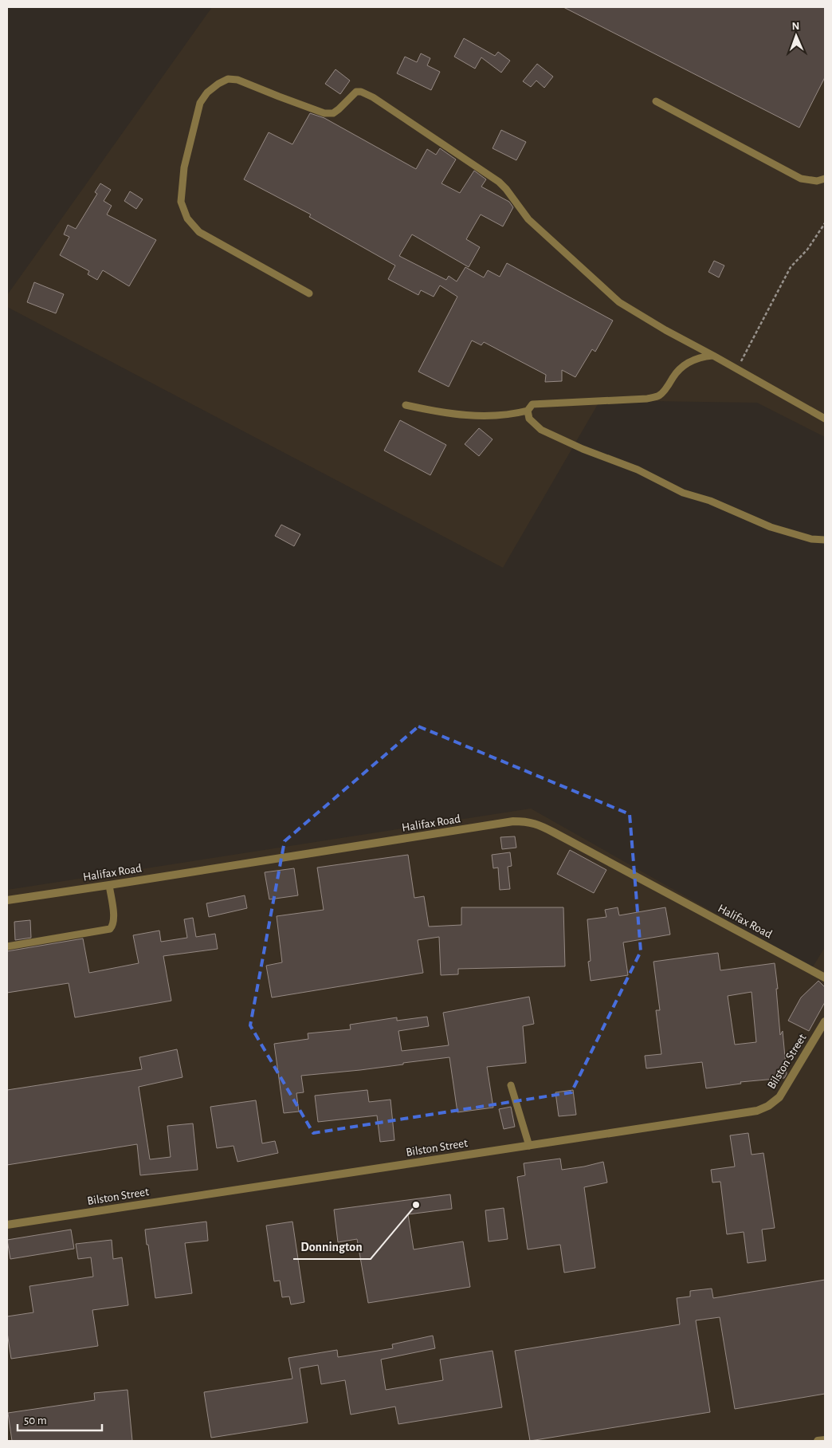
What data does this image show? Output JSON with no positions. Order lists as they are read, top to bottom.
{
  "streets": {
    "street": ["Halifax Road", "Bilston Street"]
  },
  "places": ["Donnington"],
  "scale_bar": "50 m",
  "north": "top"
}
